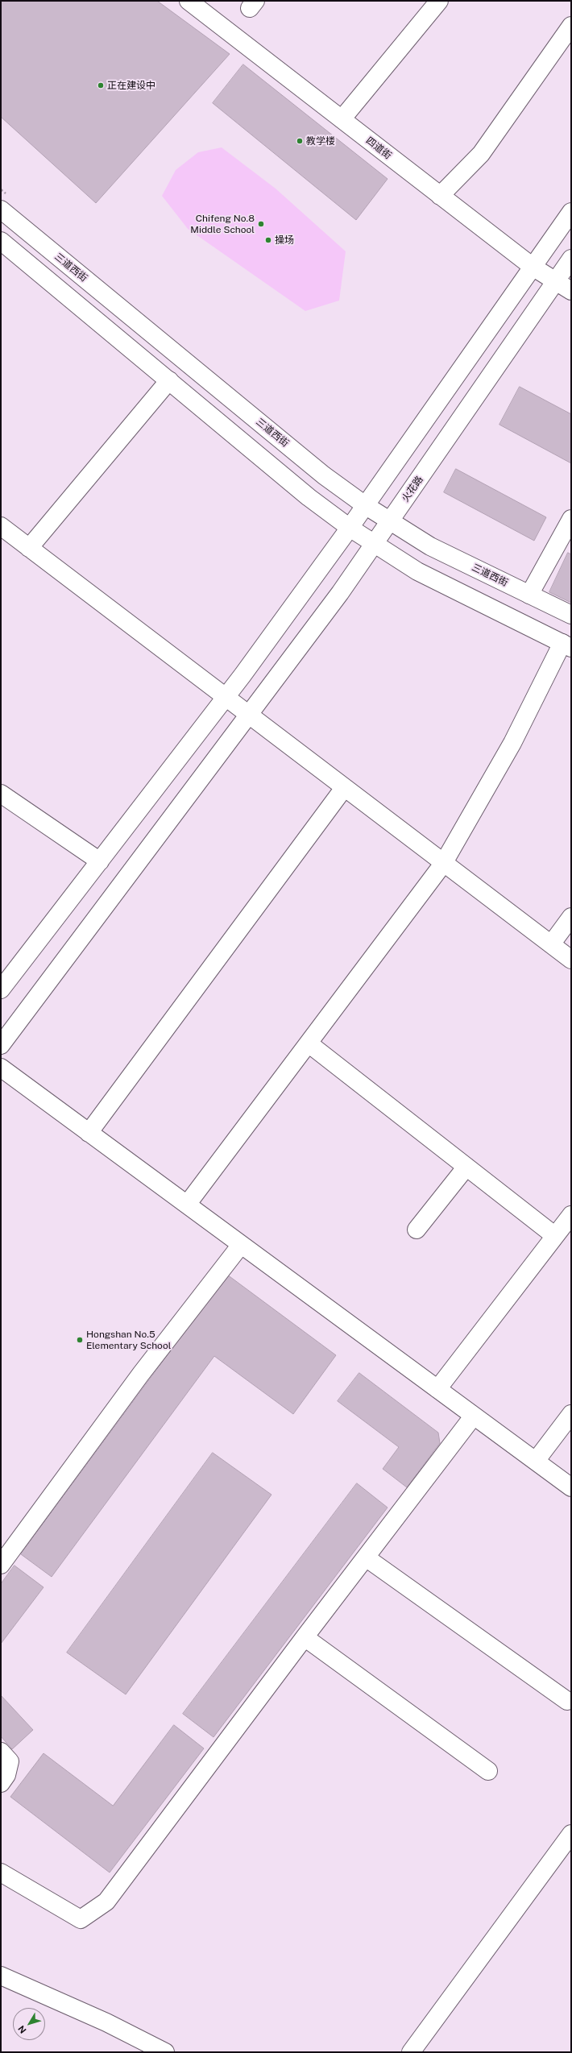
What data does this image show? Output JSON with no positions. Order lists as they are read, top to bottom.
{
  "streets": {
    "street": ["四道街", "三道西街", "火花路"]
  },
  "crossings": [
    ["四道街", "火花路"],
    ["三道西街", "火花路"]
  ],
  "places": [
    "正在建设中",
    "教学楼",
    "Chifeng No.8 Middle School",
    "操场",
    "Hongshan No.5 Elementary School"
  ],
  "north": "bottom left"
}
